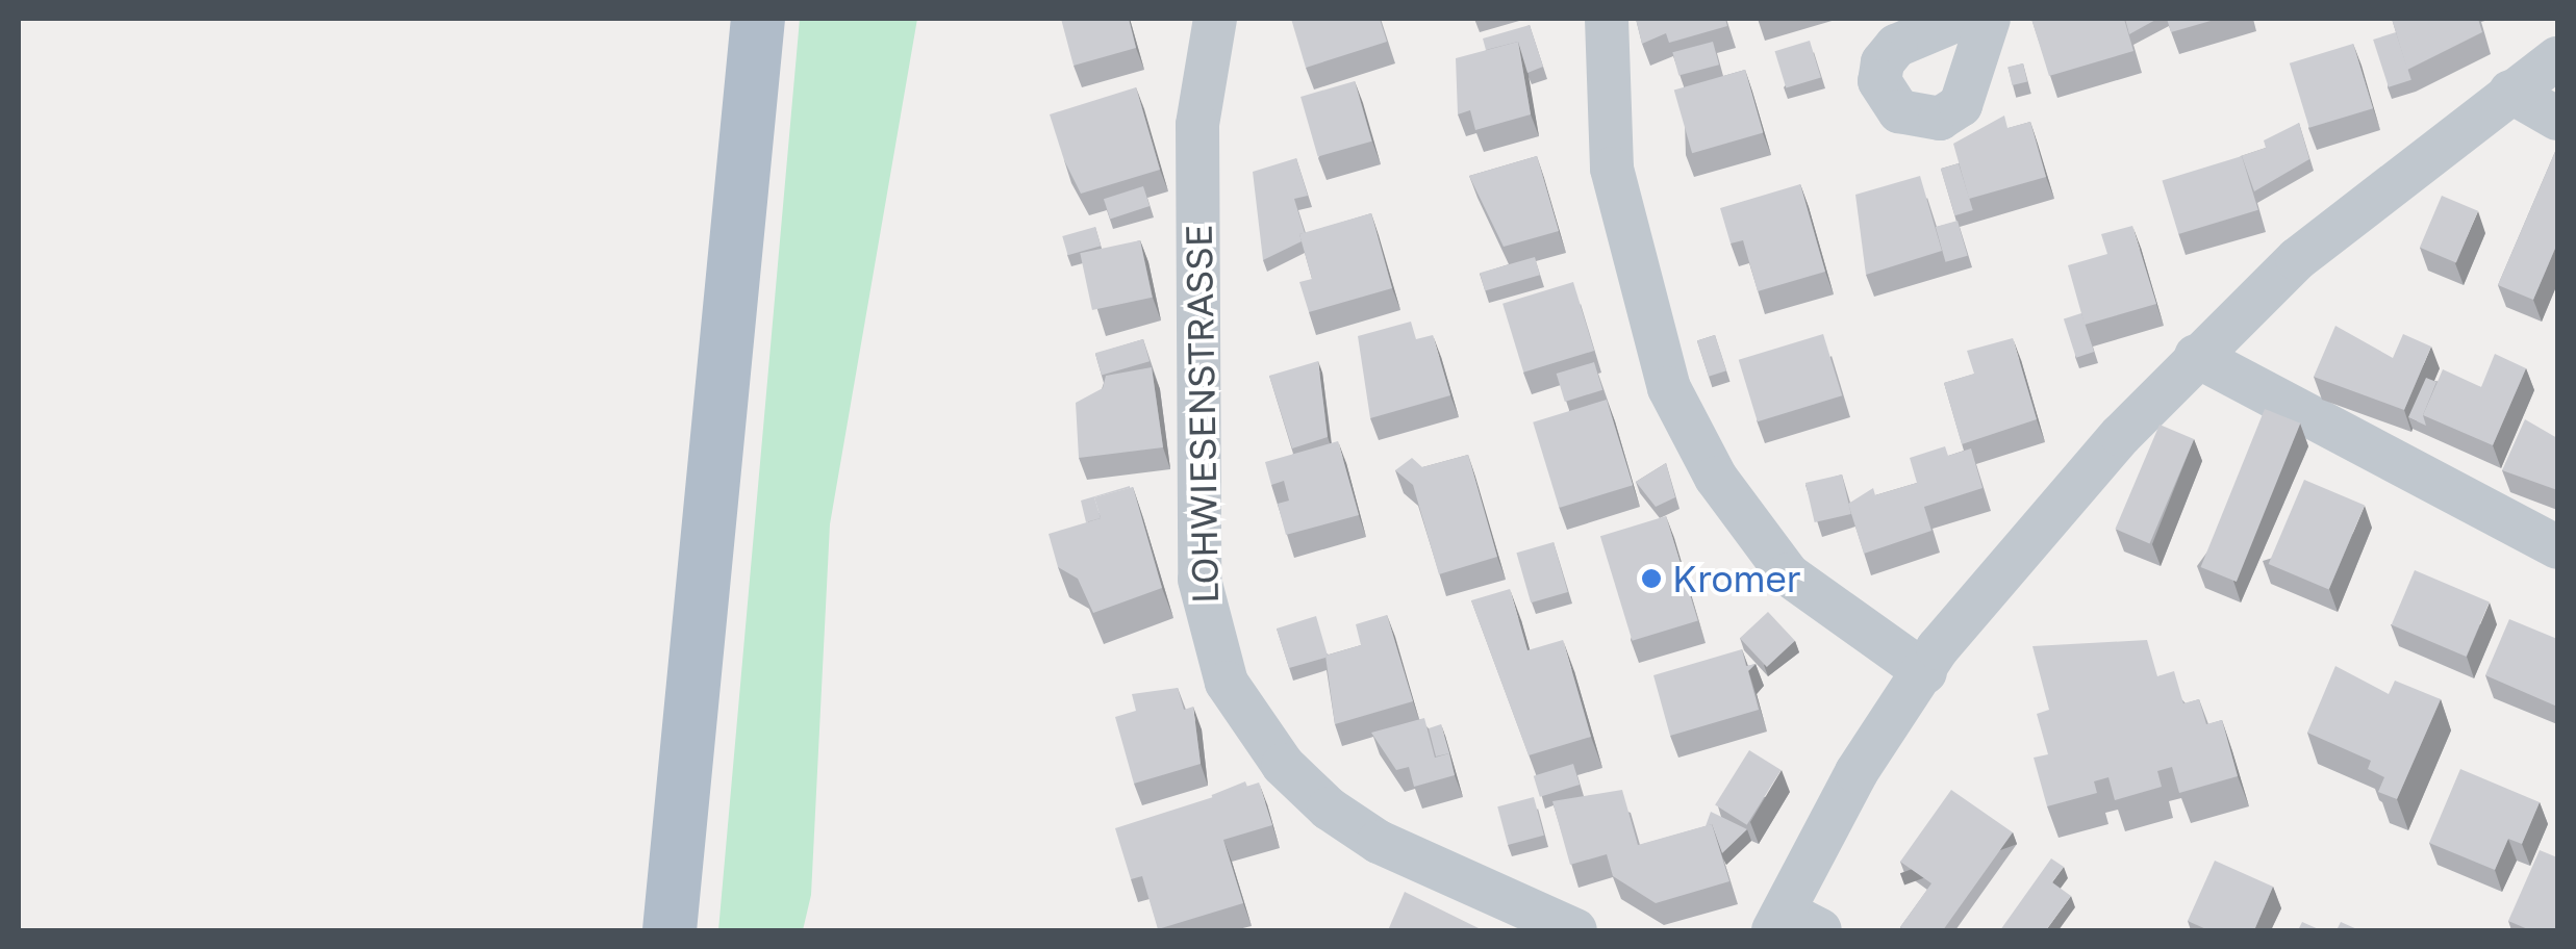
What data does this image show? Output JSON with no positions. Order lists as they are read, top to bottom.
{
  "streets": {
    "street": ["LOHWIESENSTRASSE"]
  },
  "places": ["Kromer"]
}
